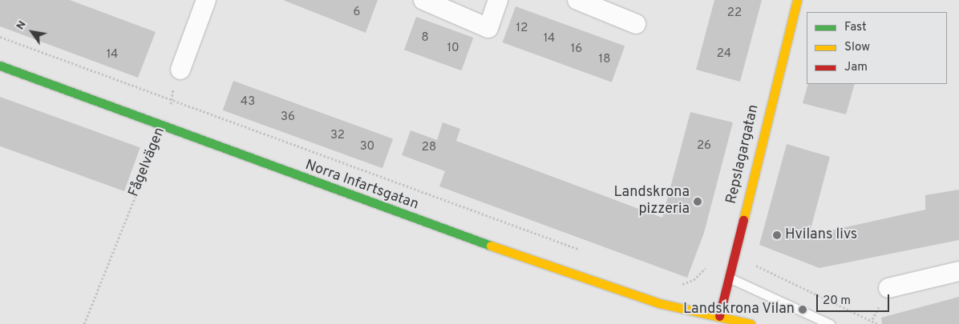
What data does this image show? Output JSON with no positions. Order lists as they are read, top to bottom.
{
  "streets": {
    "street": ["Repslagargatan", "Norra Infartsgatan"],
    "path": ["Fågelvägen"]
  },
  "crossings": [
    ["Repslagargatan", "Norra Infartsgatan"],
    ["Fågelvägen", "Norra Infartsgatan"]
  ],
  "places": ["Landskrona pizzeria", "Hvilans livs", "Landskrona Vilan"],
  "house_numbers": [
    "6",
    "22",
    "12",
    "8",
    "14",
    "10",
    "16",
    "24",
    "14",
    "18",
    "43",
    "36",
    "32",
    "26",
    "30",
    "28"
  ],
  "legend": ["Fast", "Slow", "Jam"],
  "scale_bar": "20 m",
  "north": "top left"
}
